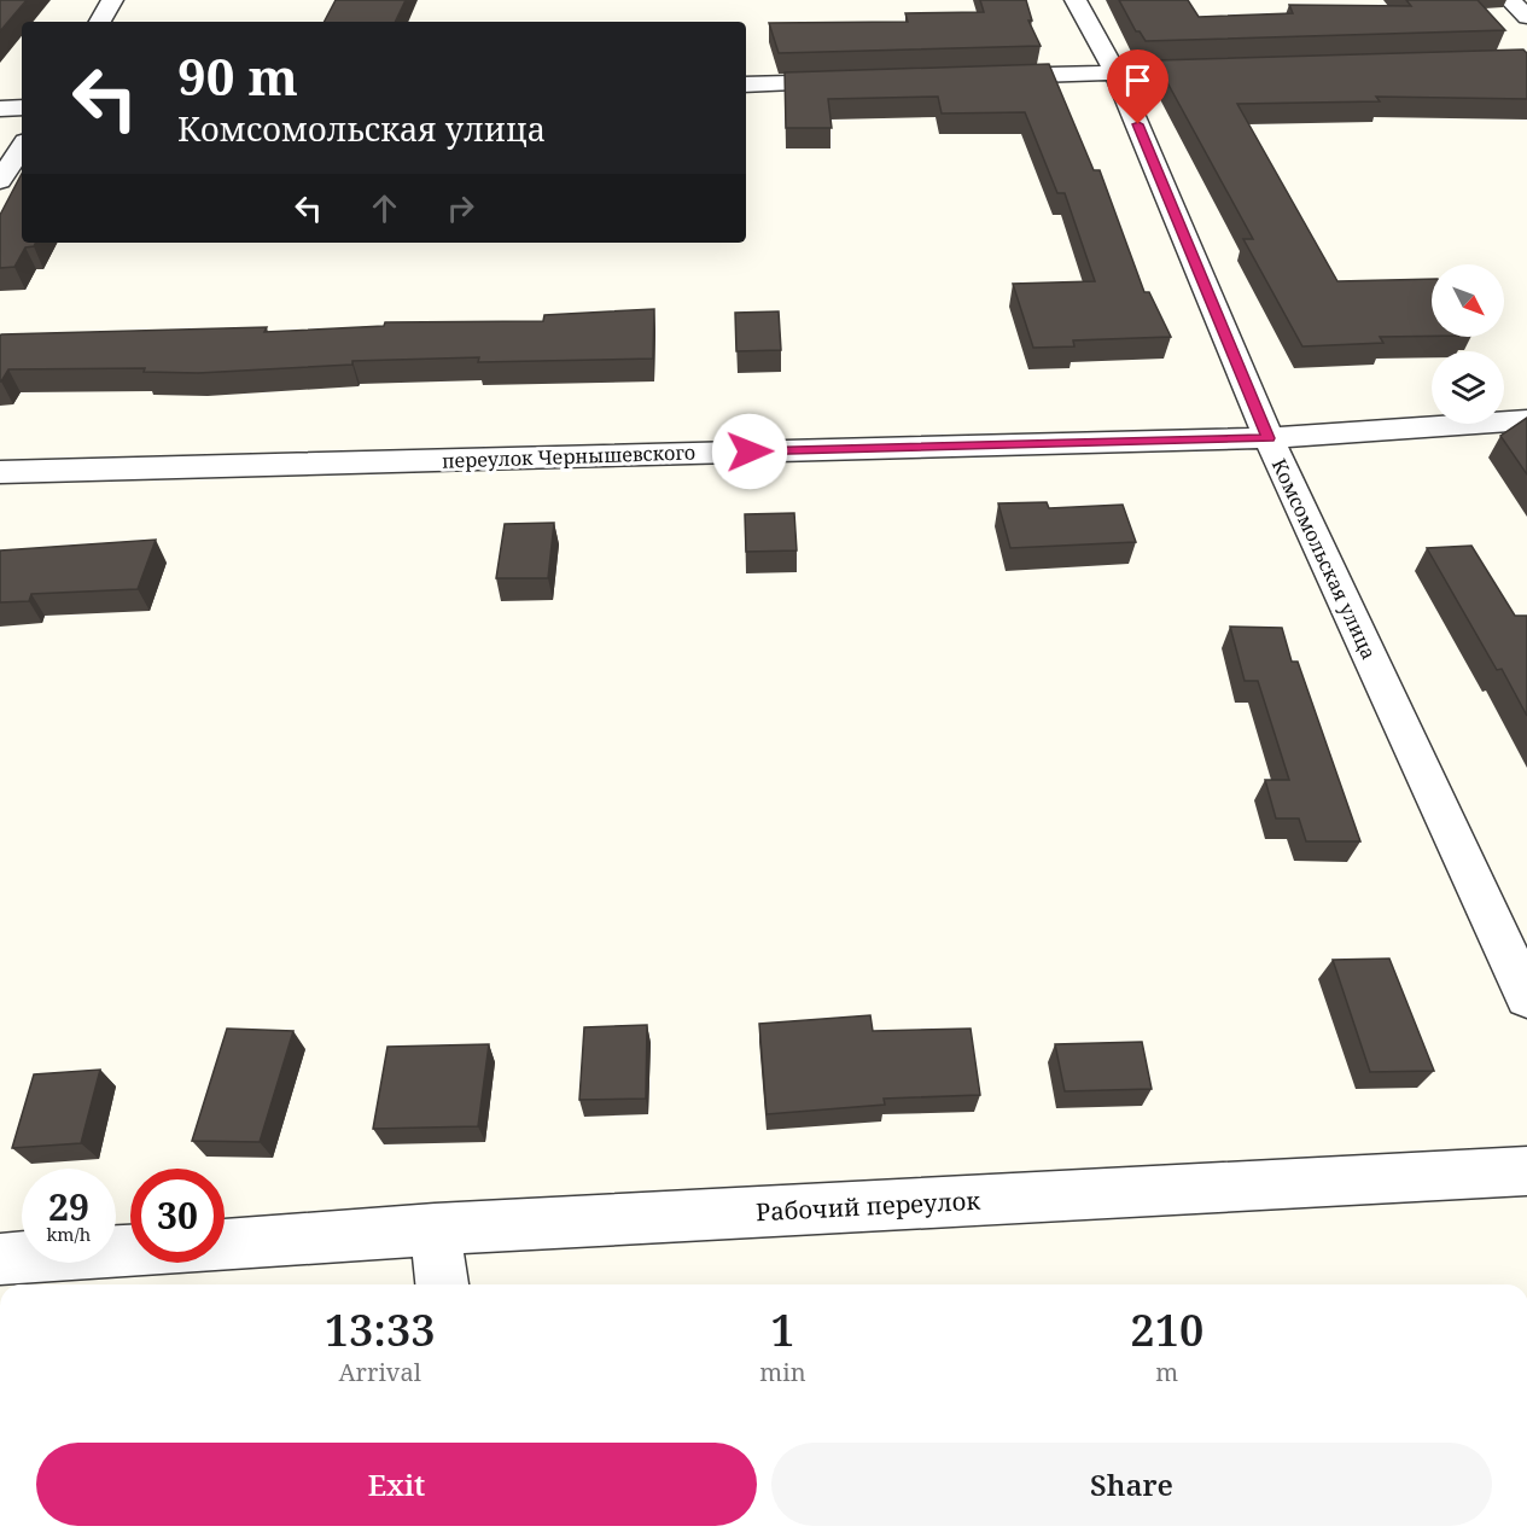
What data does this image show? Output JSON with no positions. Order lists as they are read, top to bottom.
{
  "streets": {
    "street": ["переулок Чернышевского", "Комсомольская улица", "Рабочий переулок"]
  },
  "crossings": [
    ["переулок Чернышевского", "Комсомольская улица"]
  ],
  "north": "bottom right",
  "page": {
    "turn": ["90 m", "Комсомольская улица"],
    "speed": "29 km/h",
    "limit": "30",
    "eta": [
      "13:33",
      "Arrival",
      "1",
      "min",
      "210",
      "m"
    ],
    "buttons": ["Exit", "Share"]
  }
}
